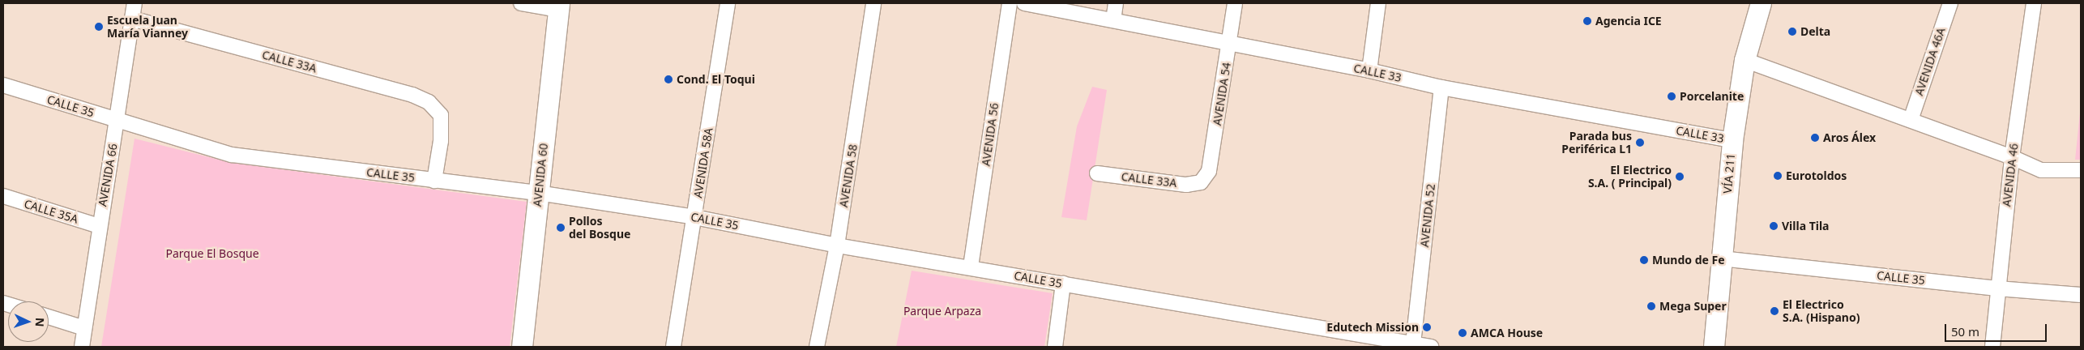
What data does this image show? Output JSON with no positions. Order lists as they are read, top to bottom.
{
  "streets": {
    "main road": ["VÍA 211", "AVENIDA 60"],
    "street": [
      "CALLE 33A",
      "AVENIDA 46A",
      "CALLE 33",
      "AVENIDA 54",
      "CALLE 35",
      "AVENIDA 56",
      "AVENIDA 58A",
      "AVENIDA 66",
      "AVENIDA 46",
      "AVENIDA 58",
      "CALLE 35A",
      "AVENIDA 52"
    ]
  },
  "crossings": [
    ["CALLE 33A", "AVENIDA 54"],
    ["CALLE 33A", "CALLE 35"],
    ["CALLE 33A", "AVENIDA 66"],
    ["CALLE 33", "AVENIDA 54"],
    ["CALLE 33", "VÍA 211"],
    ["CALLE 33", "AVENIDA 52"],
    ["CALLE 35", "AVENIDA 56"],
    ["CALLE 35", "AVENIDA 58A"],
    ["CALLE 35", "VÍA 211"],
    ["CALLE 35", "AVENIDA 66"],
    ["CALLE 35", "AVENIDA 60"],
    ["CALLE 35", "AVENIDA 46"],
    ["CALLE 35", "AVENIDA 58"],
    ["CALLE 35", "AVENIDA 52"],
    ["AVENIDA 66", "CALLE 35A"]
  ],
  "parks": ["Parque El Bosque", "Parque Arpaza"],
  "places": [
    "Agencia ICE",
    "Escuela Juan María Vianney",
    "Delta",
    "Cond. El Toqui",
    "Porcelanite",
    "Aros Álex",
    "Parada bus Periférica L1",
    "Eurotoldos",
    "El Electrico S.A. ( Principal)",
    "Villa Tila",
    "Pollos del Bosque",
    "Mundo de Fe",
    "Mega Super",
    "El Electrico S.A. (Hispano)",
    "Edutech Mission",
    "AMCA House"
  ],
  "scale_bar": "50 m",
  "north": "right"
}
